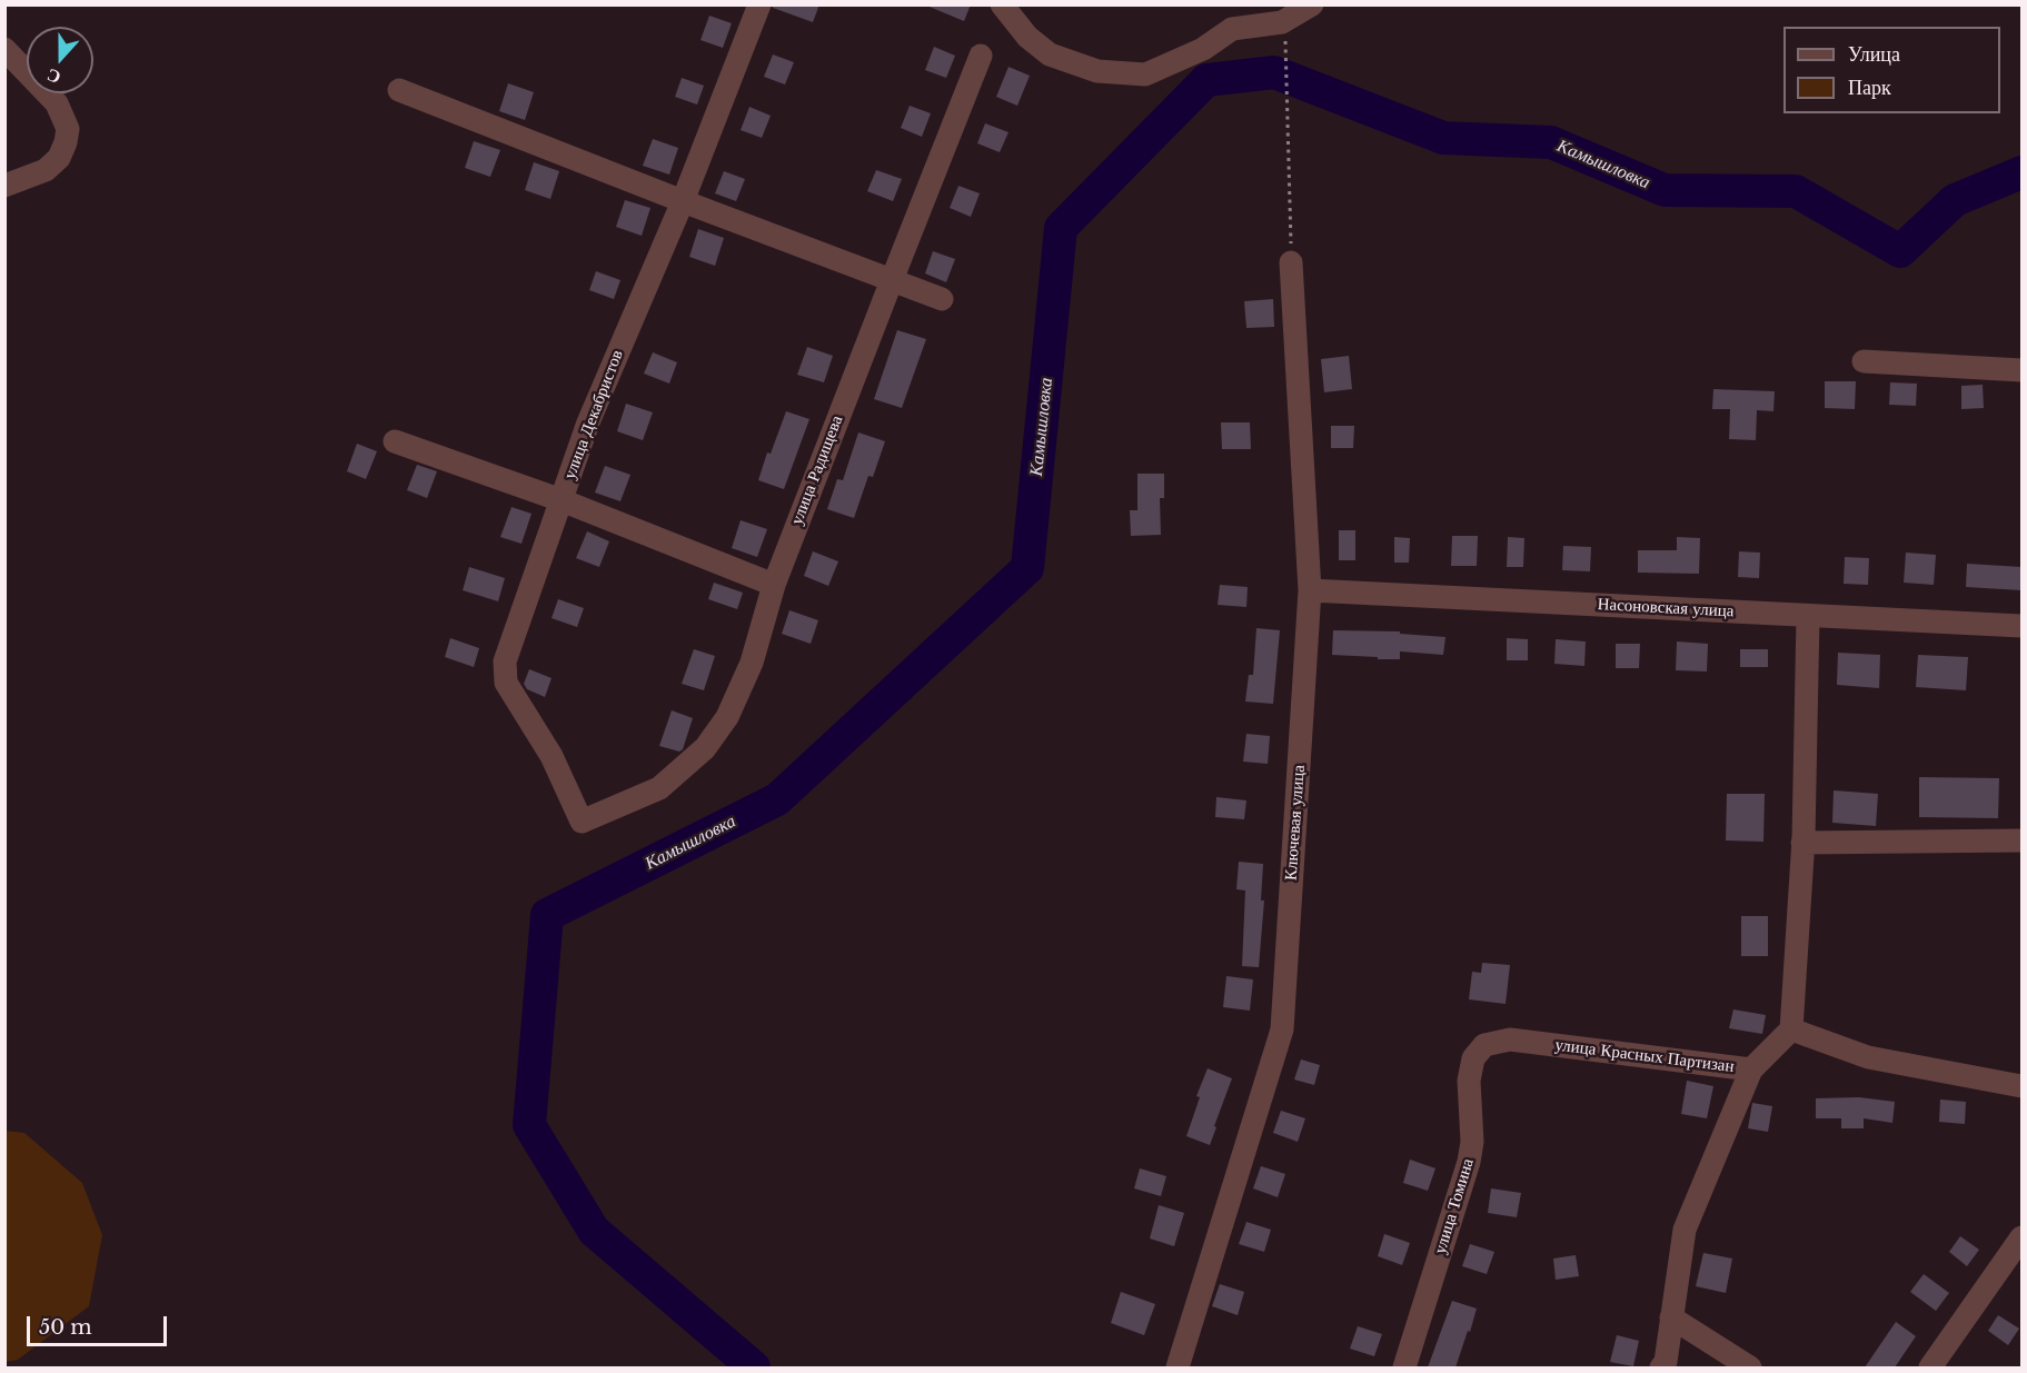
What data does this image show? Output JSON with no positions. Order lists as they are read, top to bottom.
{
  "streets": {
    "street": [
      "улица Декабристов",
      "улица Радищева",
      "Насоновская улица",
      "Ключевая улица",
      "улица Красных Партизан",
      "улица Томина"
    ]
  },
  "crossings": [
    ["улица Декабристов", "улица Радищева"],
    ["Насоновская улица", "Ключевая улица"],
    ["улица Красных Партизан", "улица Томина"]
  ],
  "water": ["Камышловка"],
  "legend": ["Улица", "Парк"],
  "scale_bar": "50 m",
  "north": "bottom"
}
